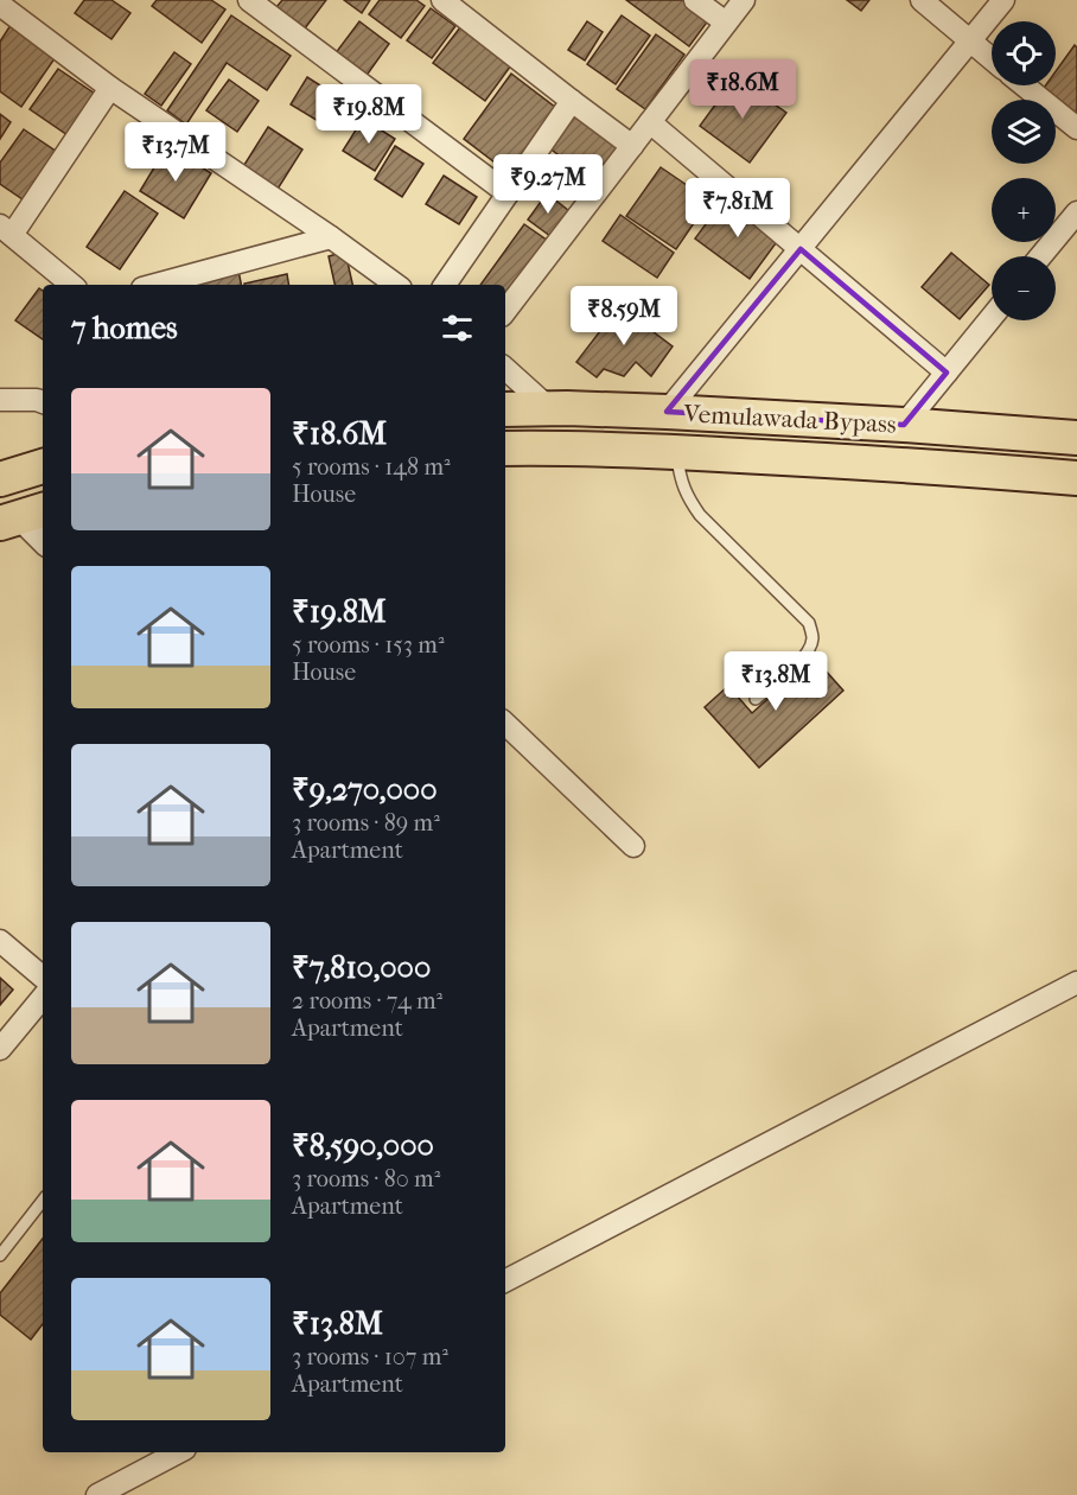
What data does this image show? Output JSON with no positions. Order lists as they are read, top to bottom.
{
  "streets": {
    "main road": ["Vemulawada Bypass"]
  },
  "page": {
    "map_buttons": ["+", "−"],
    "price": [
      "₹18.6M",
      "₹19.8M",
      "₹13.7M",
      "₹9.27M",
      "₹7.81M",
      "₹8.59M",
      "₹13.8M"
    ],
    "heading": "7 homes",
    "list": [
      {
        "name": "₹18.6M",
        "note": "5 rooms · 148 m² · House"
      },
      {
        "name": "₹19.8M",
        "note": "5 rooms · 153 m² · House"
      },
      {
        "name": "₹9,270,000",
        "note": "3 rooms · 89 m² · Apartment"
      },
      {
        "name": "₹7,810,000",
        "note": "2 rooms · 74 m² · Apartment"
      },
      {
        "name": "₹8,590,000",
        "note": "3 rooms · 80 m² · Apartment"
      },
      {
        "name": "₹13.8M",
        "note": "3 rooms · 107 m² · Apartment"
      }
    ]
  }
}
